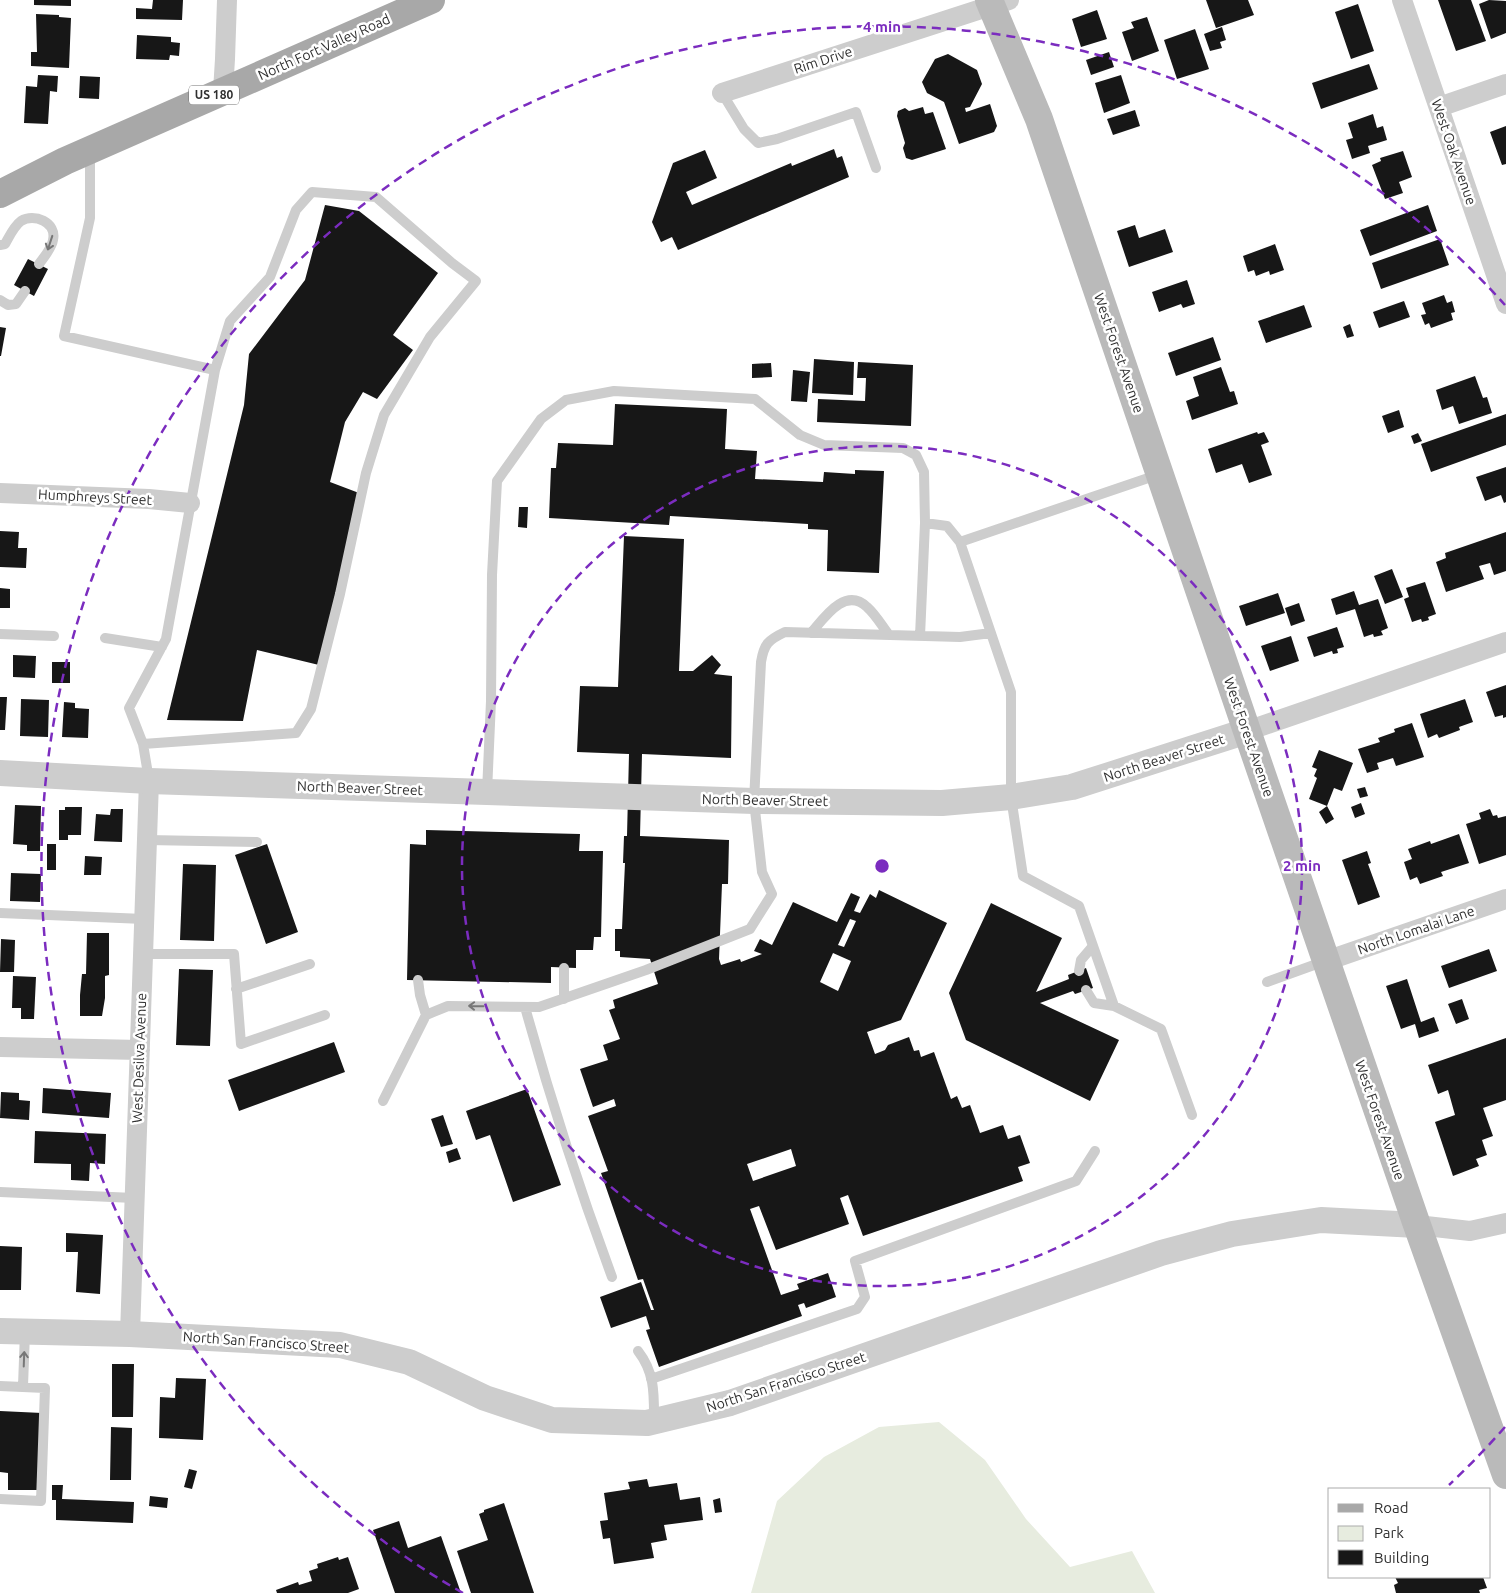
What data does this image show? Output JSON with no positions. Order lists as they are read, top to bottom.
{
  "streets": {
    "main road": ["North Fort Valley Road", "US 180", "West Forest Avenue"],
    "street": [
      "Rim Drive",
      "West Oak Avenue",
      "Humphreys Street",
      "North Beaver Street",
      "North Lomalai Lane",
      "West Desilva Avenue",
      "North San Francisco Street"
    ]
  },
  "crossings": [
    ["Rim Drive", "West Forest Avenue"],
    ["West Forest Avenue", "North Beaver Street"],
    ["West Forest Avenue", "North Lomalai Lane"],
    ["West Forest Avenue", "North San Francisco Street"],
    ["North Beaver Street", "West Desilva Avenue"],
    ["West Desilva Avenue", "North San Francisco Street"]
  ],
  "legend": ["Road", "Park", "Building"],
  "rings": ["4 min", "2 min"]
}
